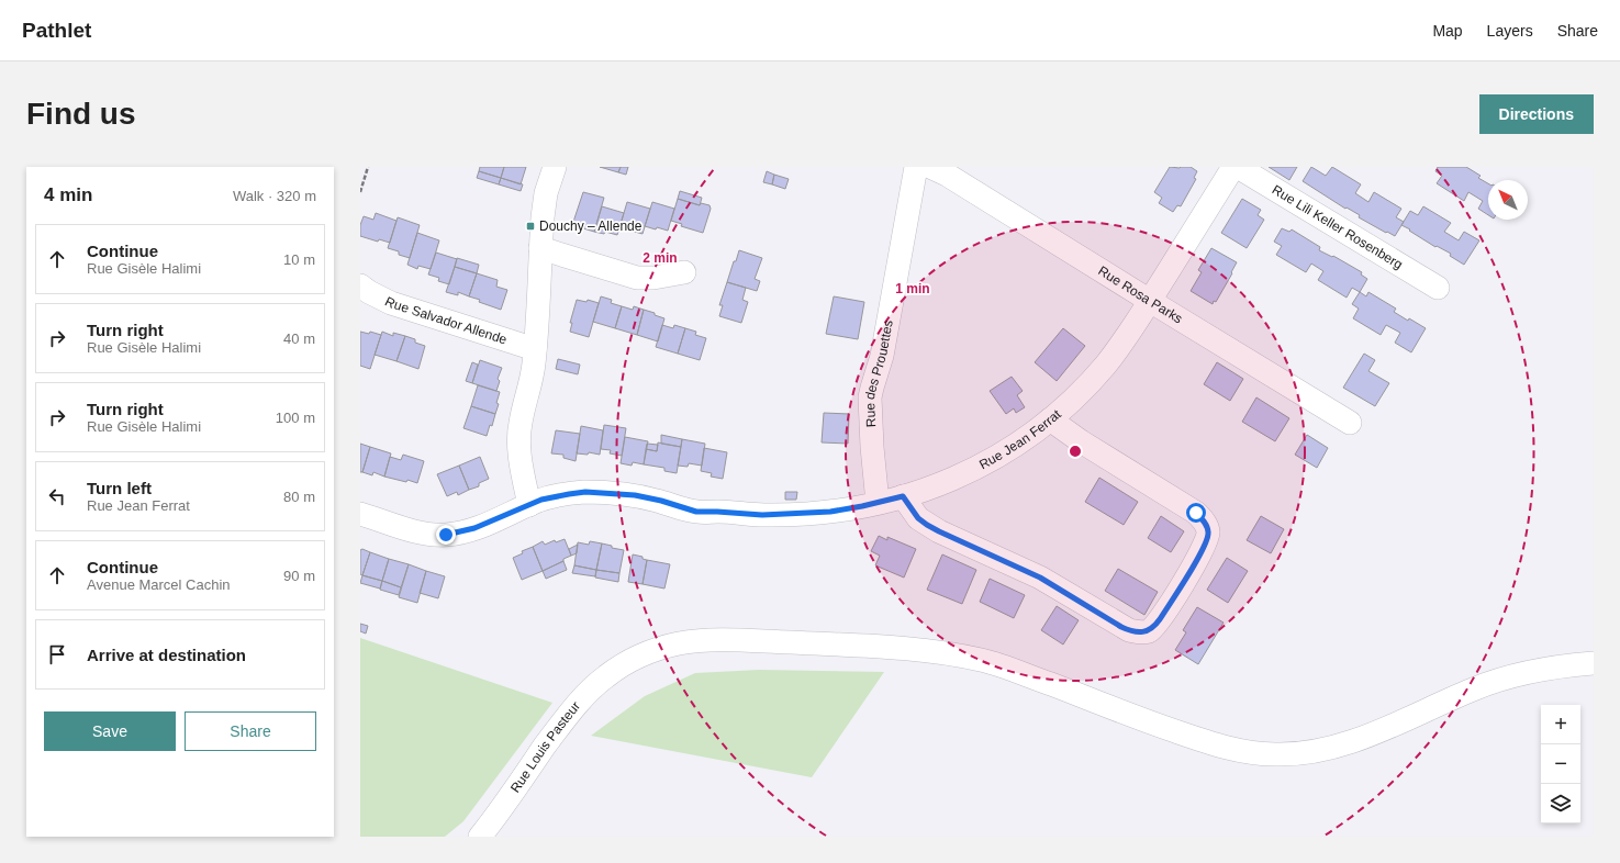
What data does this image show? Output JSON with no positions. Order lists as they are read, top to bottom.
{
  "streets": {
    "street": [
      "Rue Lili Keller Rosenberg",
      "Rue Rosa Parks",
      "Rue Salvador Allende",
      "Rue des Prouettes",
      "Rue Jean Ferrat",
      "Rue Louis Pasteur"
    ]
  },
  "crossings": [
    ["Rue Rosa Parks", "Rue Jean Ferrat"],
    ["Rue des Prouettes", "Rue Jean Ferrat"]
  ],
  "places": {
    "transit": ["Douchy – Allende"]
  },
  "north": "top left",
  "page": {
    "header": "Pathlet",
    "nav": ["Map", "Layers", "Share"],
    "buttons": [
      "Directions",
      ["Save", "Share"]
    ],
    "title": "Find us",
    "heading": ["4 min", "Walk · 320 m"],
    "list": [
      ["Continue", "Rue Gisèle Halimi", "10 m"],
      ["Turn right", "Rue Gisèle Halimi", "40 m"],
      ["Turn right", "Rue Gisèle Halimi", "100 m"],
      ["Turn left", "Rue Jean Ferrat", "80 m"],
      ["Continue", "Avenue Marcel Cachin", "90 m"],
      "Arrive at destination"
    ],
    "map_buttons": ["+", "−"]
  },
  "rings": ["2 min", "1 min"]
}
